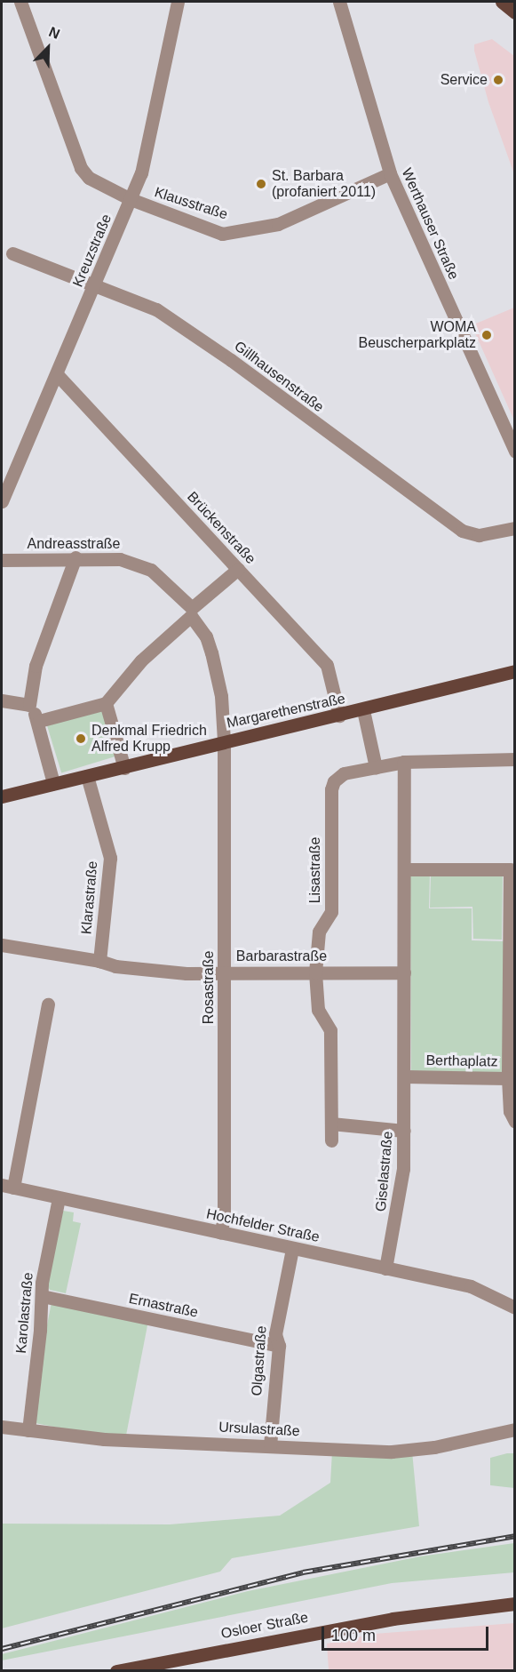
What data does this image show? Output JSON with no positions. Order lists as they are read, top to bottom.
{
  "streets": {
    "main road": ["Margarethenstraße", "Osloer Straße"],
    "street": [
      "Klausstraße",
      "Werthauser Straße",
      "Kreuzstraße",
      "Gillhausenstraße",
      "Brückenstraße",
      "Andreasstraße",
      "Lisastraße",
      "Klarastraße",
      "Barbarastraße",
      "Rosastraße",
      "Berthaplatz",
      "Giselastraße",
      "Hochfelder Straße",
      "Ernastraße",
      "Karolastraße",
      "Olgastraße",
      "Ursulastraße"
    ]
  },
  "crossings": [
    ["Klausstraße", "Werthauser Straße"],
    ["Klausstraße", "Kreuzstraße"],
    ["Kreuzstraße", "Gillhausenstraße"],
    ["Kreuzstraße", "Brückenstraße"],
    ["Brückenstraße", "Margarethenstraße"],
    ["Andreasstraße", "Margarethenstraße"],
    ["Andreasstraße", "Rosastraße"],
    ["Margarethenstraße", "Klarastraße"],
    ["Margarethenstraße", "Rosastraße"],
    ["Lisastraße", "Barbarastraße"],
    ["Lisastraße", "Berthaplatz"],
    ["Klarastraße", "Barbarastraße"],
    ["Barbarastraße", "Rosastraße"],
    ["Barbarastraße", "Berthaplatz"],
    ["Rosastraße", "Hochfelder Straße"],
    ["Berthaplatz", "Giselastraße"],
    ["Giselastraße", "Hochfelder Straße"],
    ["Hochfelder Straße", "Karolastraße"],
    ["Hochfelder Straße", "Olgastraße"],
    ["Ernastraße", "Karolastraße"],
    ["Ernastraße", "Olgastraße"],
    ["Karolastraße", "Ursulastraße"],
    ["Olgastraße", "Ursulastraße"]
  ],
  "places": [
    "Service",
    "St. Barbara (profaniert 2011)",
    "WOMA Beuscherparkplatz",
    "Denkmal Friedrich Alfred Krupp"
  ],
  "scale_bar": "100 m",
  "north": "top right"
}
